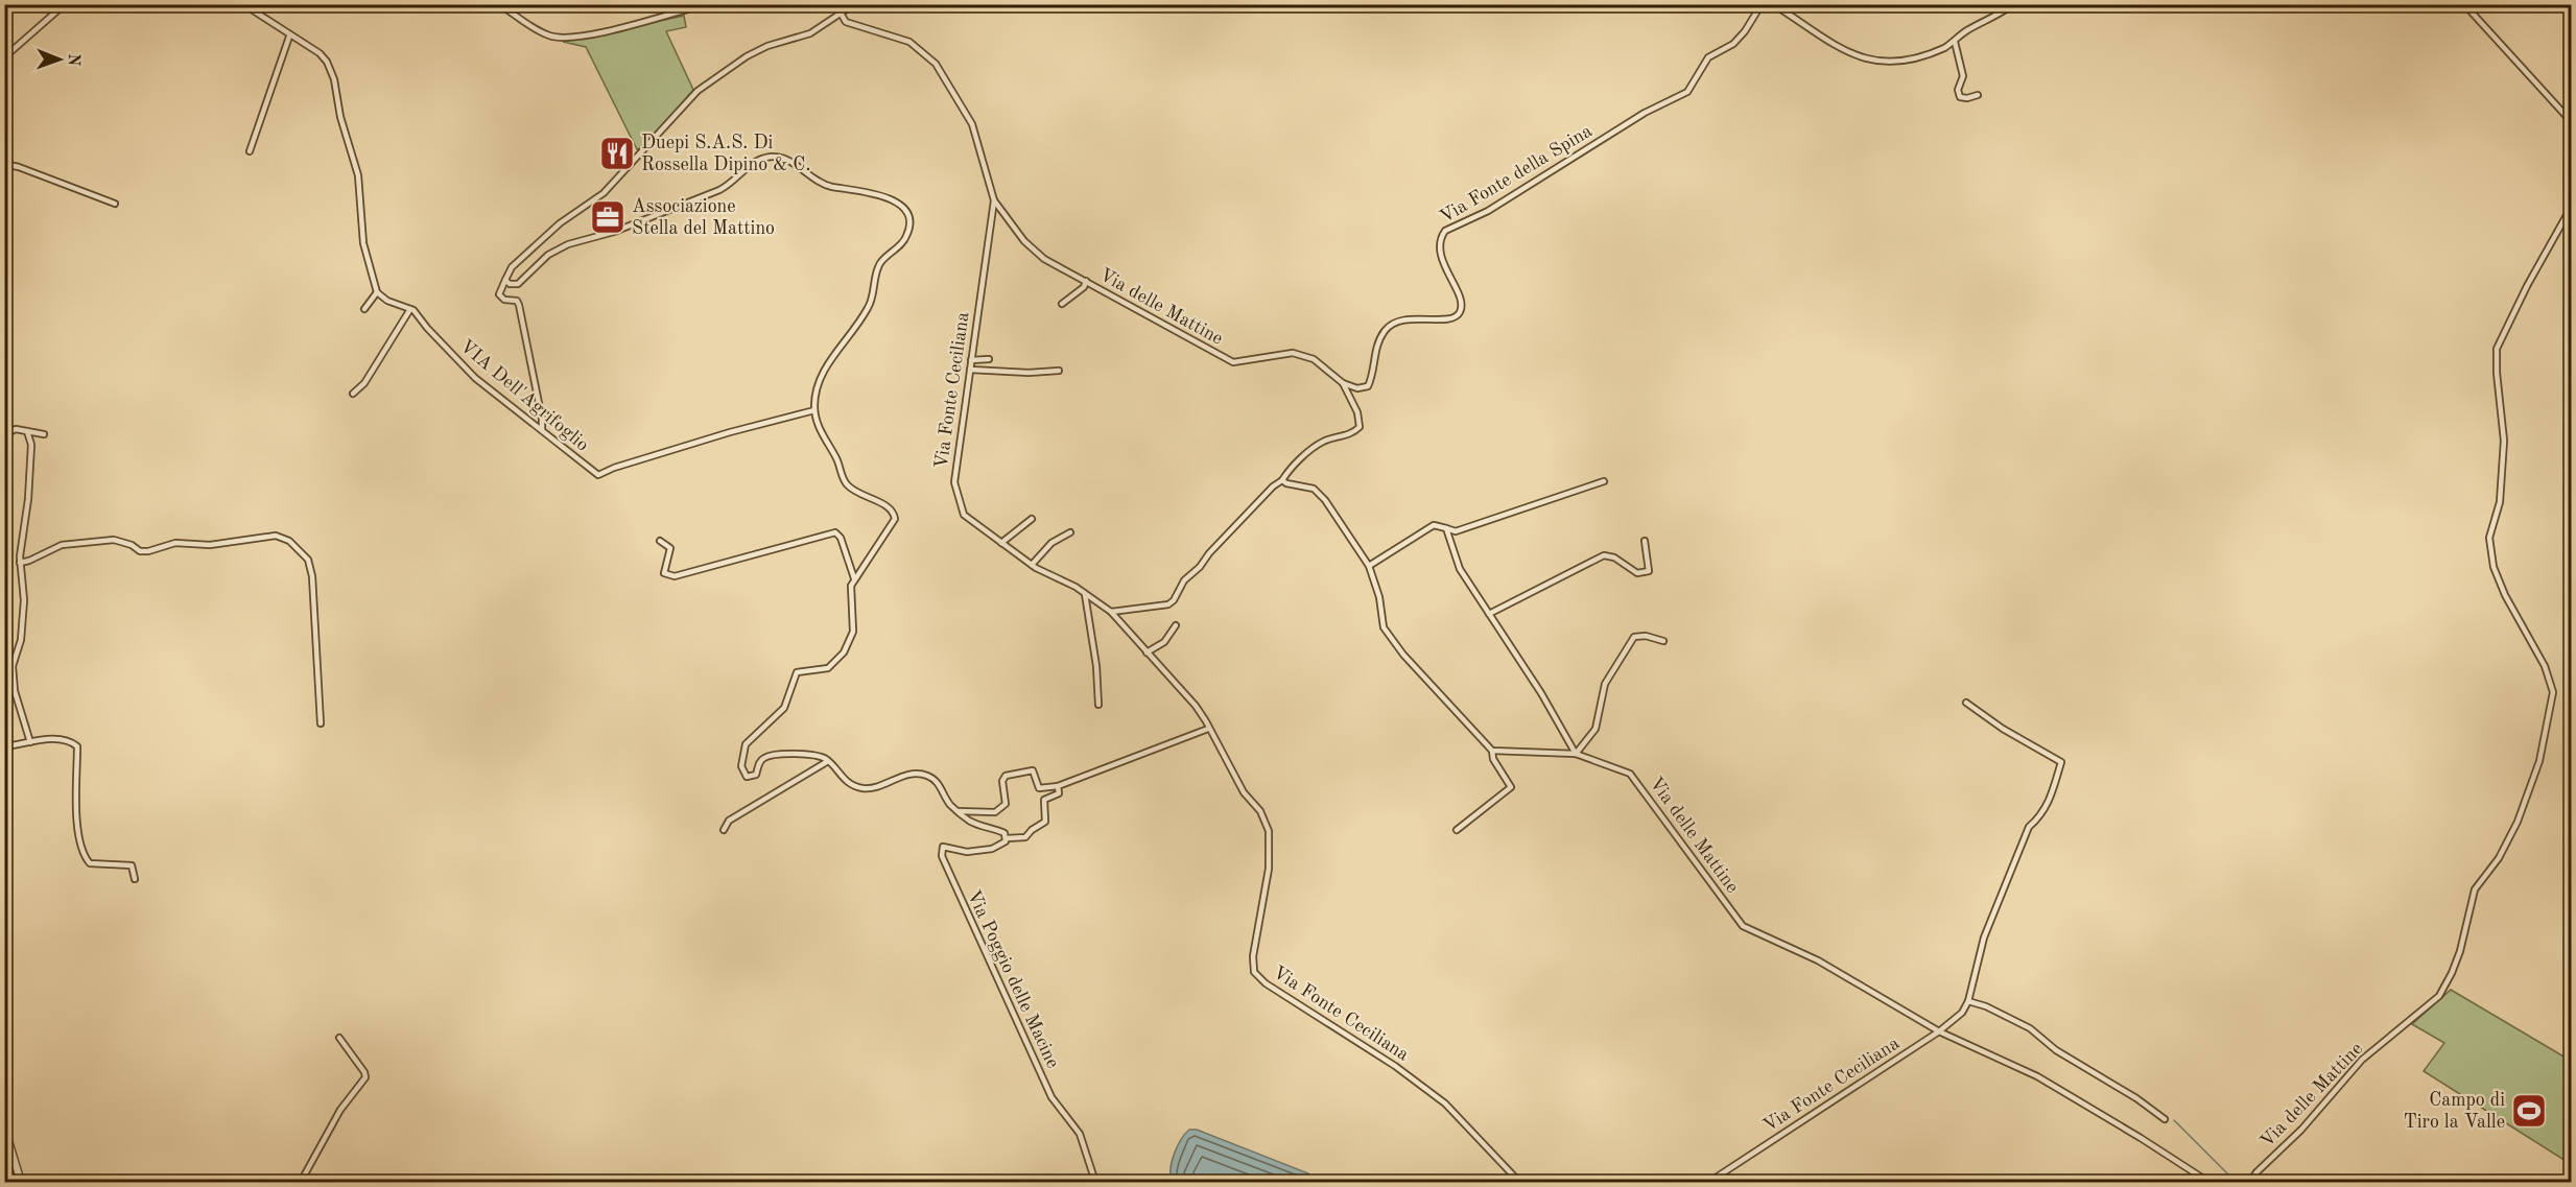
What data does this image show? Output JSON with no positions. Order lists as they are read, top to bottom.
{
  "streets": {
    "street": [
      "Via Fonte della Spina",
      "Via delle Mattine",
      "Via Fonte Ceciliana",
      "VIA Dell'Agrifoglio",
      "Via Poggio delle Macine"
    ]
  },
  "crossings": [
    ["Via Fonte della Spina", "Via delle Mattine"],
    ["Via delle Mattine", "Via Fonte Ceciliana"]
  ],
  "places": {
    "restaurant": ["Duepi S.A.S. Di Rossella Dipino & C."],
    "office": ["Associazione Stella del Mattino"],
    "sports": ["Campo di Tiro la Valle"]
  },
  "north": "right"
}
